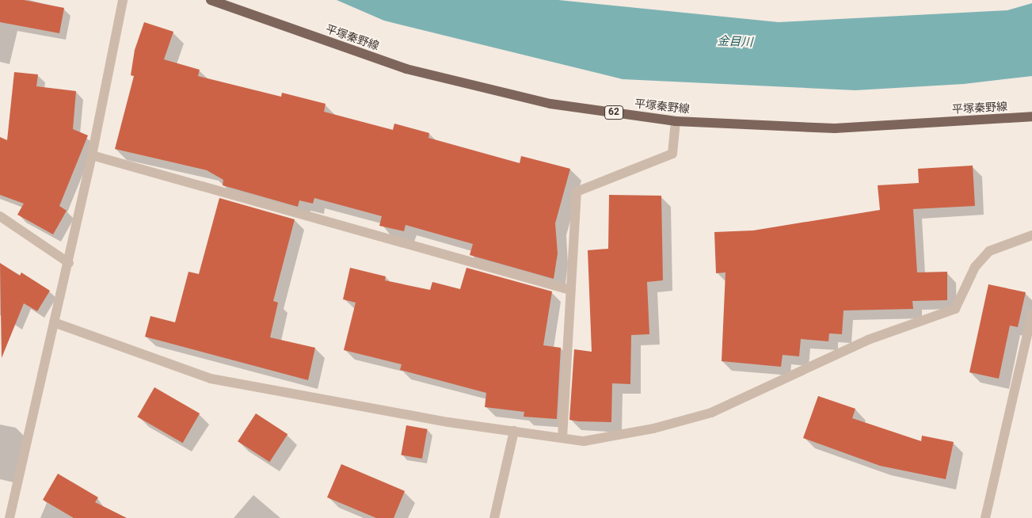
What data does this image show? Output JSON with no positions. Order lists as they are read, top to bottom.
{
  "streets": {
    "main road": ["平塚秦野線", "62"]
  },
  "water": ["金目川"]
}
